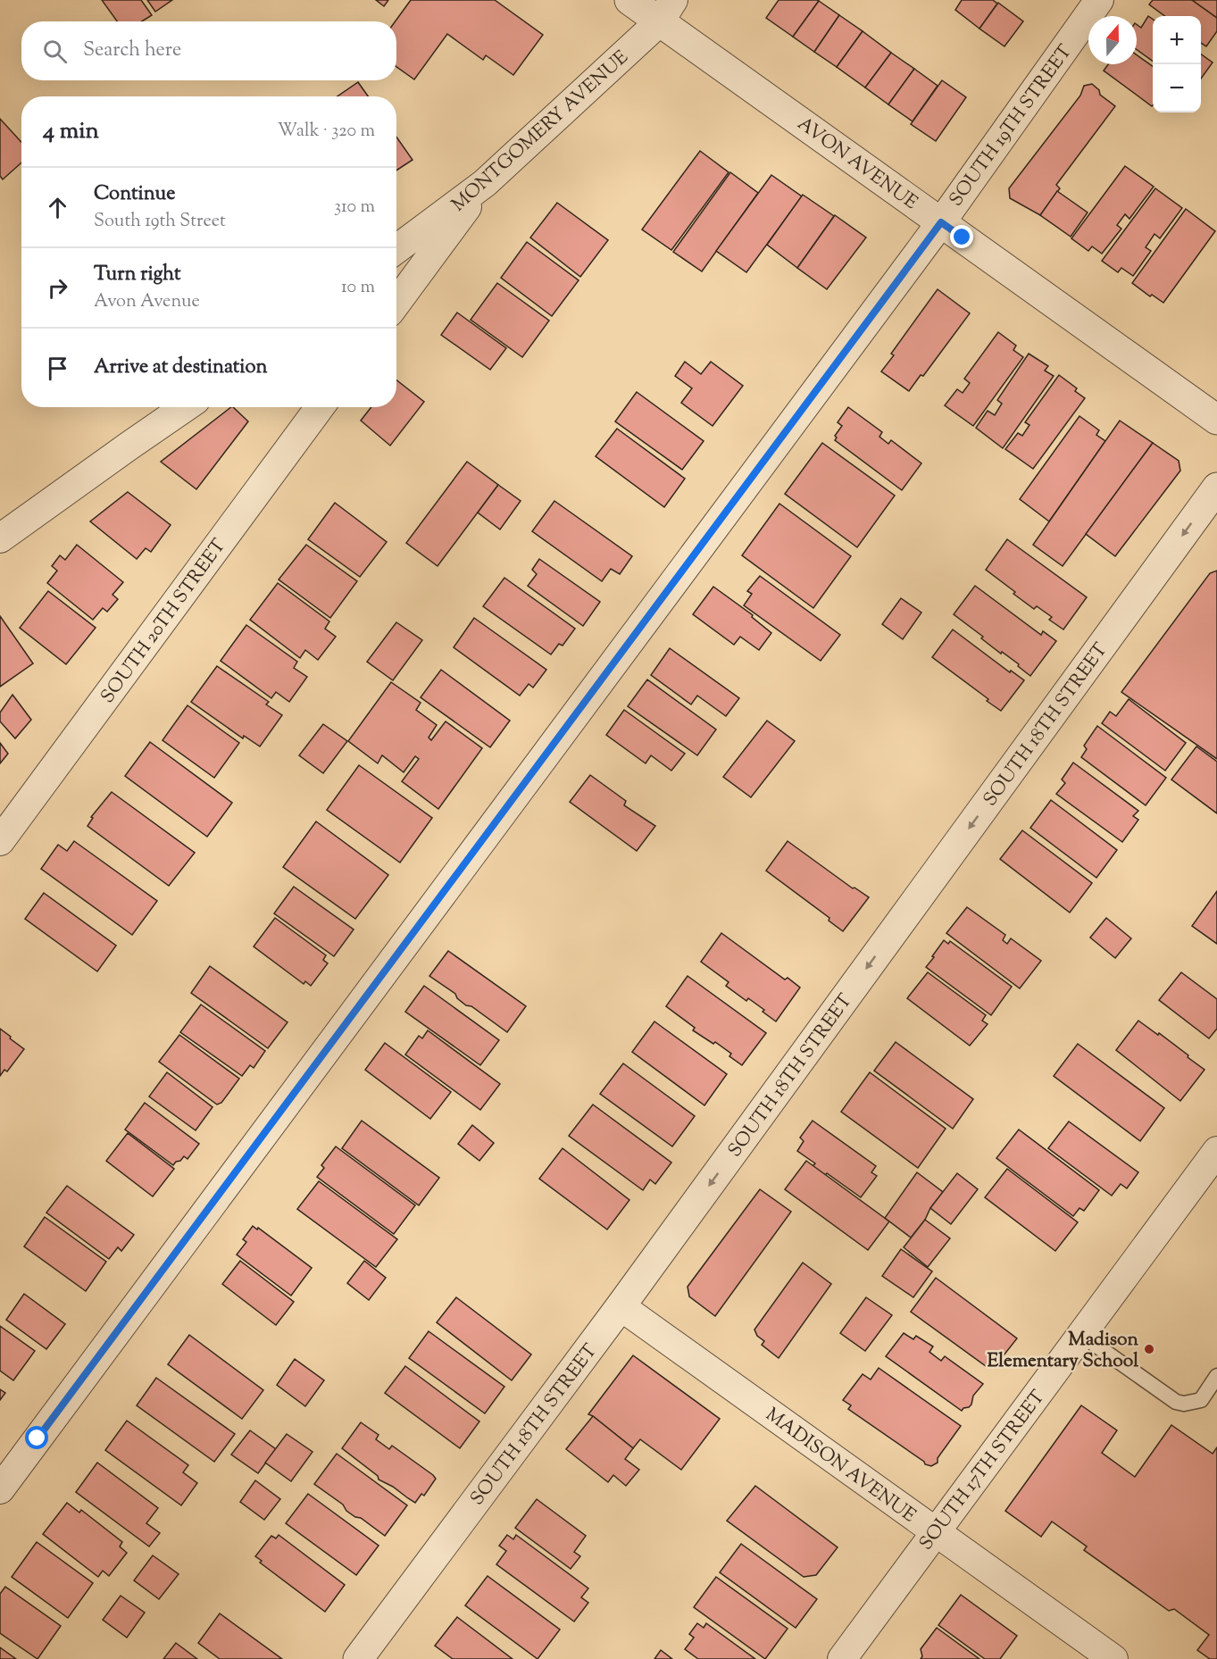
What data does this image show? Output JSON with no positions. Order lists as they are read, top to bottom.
{
  "streets": {
    "street": [
      "SOUTH 19TH STREET",
      "MONTGOMERY AVENUE",
      "AVON AVENUE",
      "SOUTH 20TH STREET",
      "SOUTH 18TH STREET",
      "MADISON AVENUE",
      "SOUTH 17TH STREET"
    ]
  },
  "crossings": [
    ["SOUTH 19TH STREET", "AVON AVENUE"],
    ["MONTGOMERY AVENUE", "AVON AVENUE"],
    ["SOUTH 18TH STREET", "MADISON AVENUE"],
    ["MADISON AVENUE", "SOUTH 17TH STREET"]
  ],
  "one_way": ["SOUTH 18TH STREET"],
  "places": ["Madison Elementary School"],
  "north": "top",
  "page": {
    "map_buttons": ["+", "−"],
    "search": "Search here",
    "heading": ["4 min", "Walk · 320 m"],
    "list": [
      ["Continue", "South 19th Street", "310 m"],
      ["Turn right", "Avon Avenue", "10 m"],
      "Arrive at destination"
    ]
  }
}
